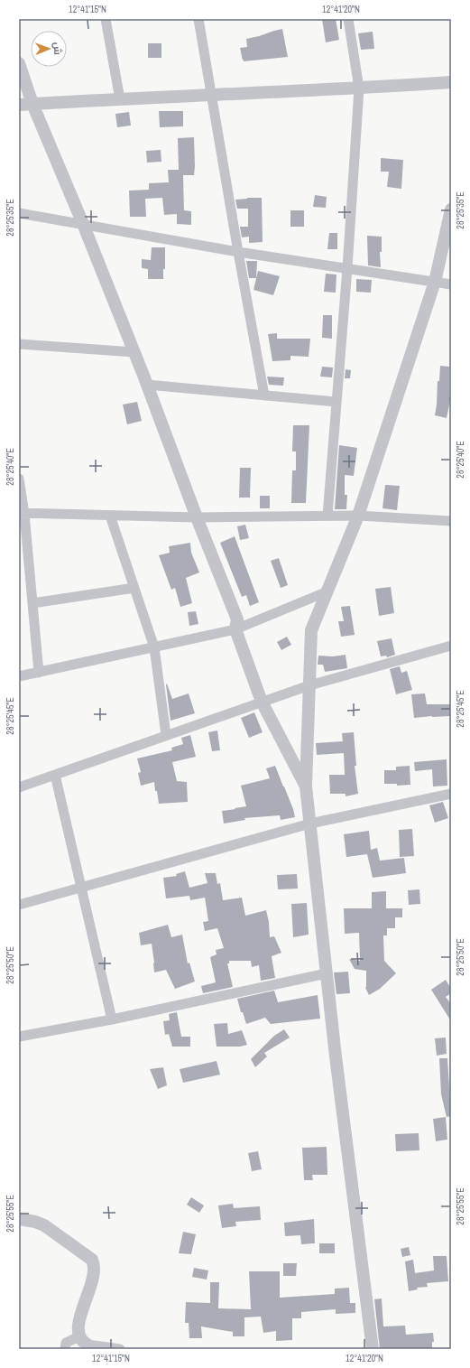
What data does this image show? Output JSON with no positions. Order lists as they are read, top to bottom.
{
  "north": "right",
  "coordinates": [
    "12°41'15\"N",
    "12°41'20\"N",
    "28°25'35\"E",
    "28°25'40\"E",
    "28°25'45\"E",
    "28°25'50\"E",
    "28°25'55\"E"
  ]
}
